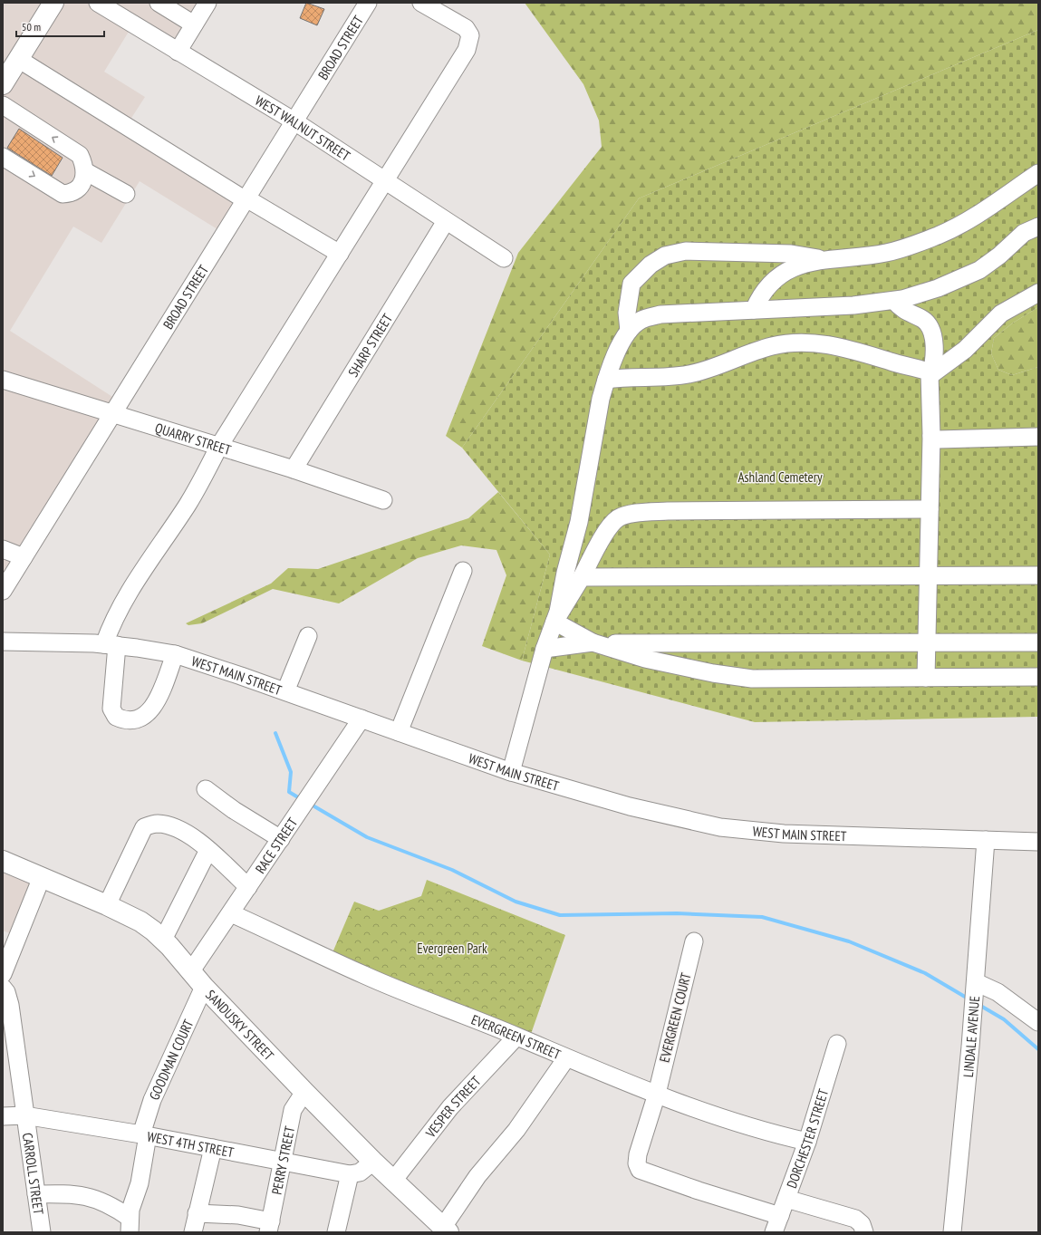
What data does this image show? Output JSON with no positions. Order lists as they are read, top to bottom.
{
  "streets": {
    "main road": ["SANDUSKY STREET"],
    "street": [
      "BROAD STREET",
      "WEST WALNUT STREET",
      "SHARP STREET",
      "QUARRY STREET",
      "WEST MAIN STREET",
      "RACE STREET",
      "EVERGREEN COURT",
      "EVERGREEN STREET",
      "LINDALE AVENUE",
      "GOODMAN COURT",
      "VESPER STREET",
      "DORCHESTER STREET",
      "WEST 4TH STREET",
      "PERRY STREET",
      "CARROLL STREET"
    ]
  },
  "crossings": [
    ["BROAD STREET", "WEST WALNUT STREET"],
    ["BROAD STREET", "QUARRY STREET"],
    ["WEST WALNUT STREET", "SHARP STREET"],
    ["SHARP STREET", "QUARRY STREET"],
    ["WEST MAIN STREET", "RACE STREET"],
    ["WEST MAIN STREET", "LINDALE AVENUE"],
    ["RACE STREET", "SANDUSKY STREET"],
    ["RACE STREET", "EVERGREEN STREET"],
    ["EVERGREEN COURT", "EVERGREEN STREET"],
    ["EVERGREEN COURT", "DORCHESTER STREET"],
    ["SANDUSKY STREET", "GOODMAN COURT"],
    ["SANDUSKY STREET", "VESPER STREET"],
    ["SANDUSKY STREET", "PERRY STREET"],
    ["EVERGREEN STREET", "VESPER STREET"],
    ["EVERGREEN STREET", "DORCHESTER STREET"],
    ["GOODMAN COURT", "WEST 4TH STREET"],
    ["WEST 4TH STREET", "PERRY STREET"],
    ["WEST 4TH STREET", "CARROLL STREET"]
  ],
  "parks": ["Ashland Cemetery", "Evergreen Park"],
  "scale_bar": "50 m"
}
